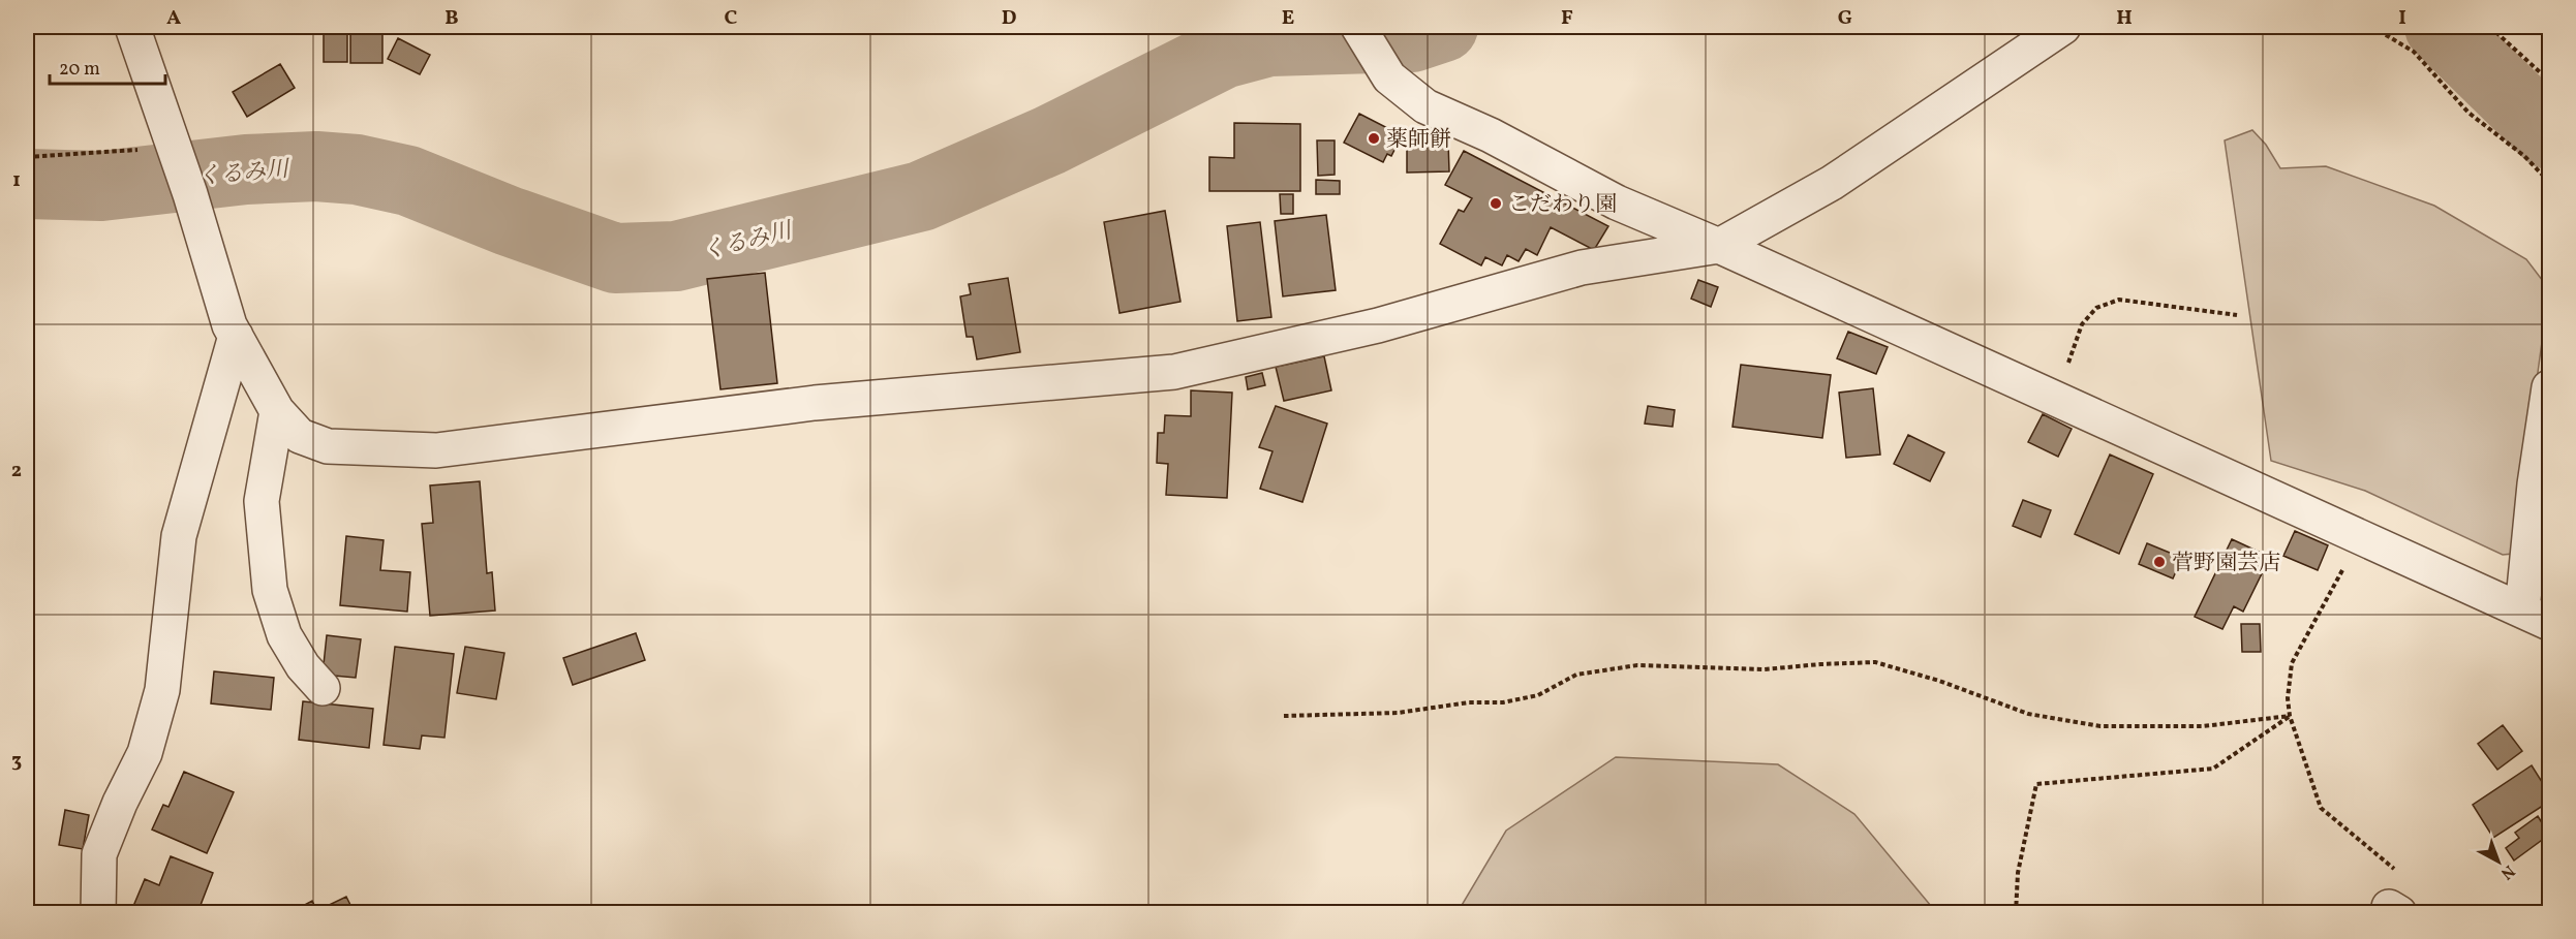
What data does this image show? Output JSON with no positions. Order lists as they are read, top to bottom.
{
  "water": ["くるみ川"],
  "places": ["薬師餅", "こだわり園", "菅野園芸店"],
  "scale_bar": "20 m",
  "north": "bottom right",
  "grid": {
    "columns": [
      "A",
      "B",
      "C",
      "D",
      "E",
      "F",
      "G",
      "H",
      "I"
    ],
    "rows": ["1", "2", "3"]
  }
}
